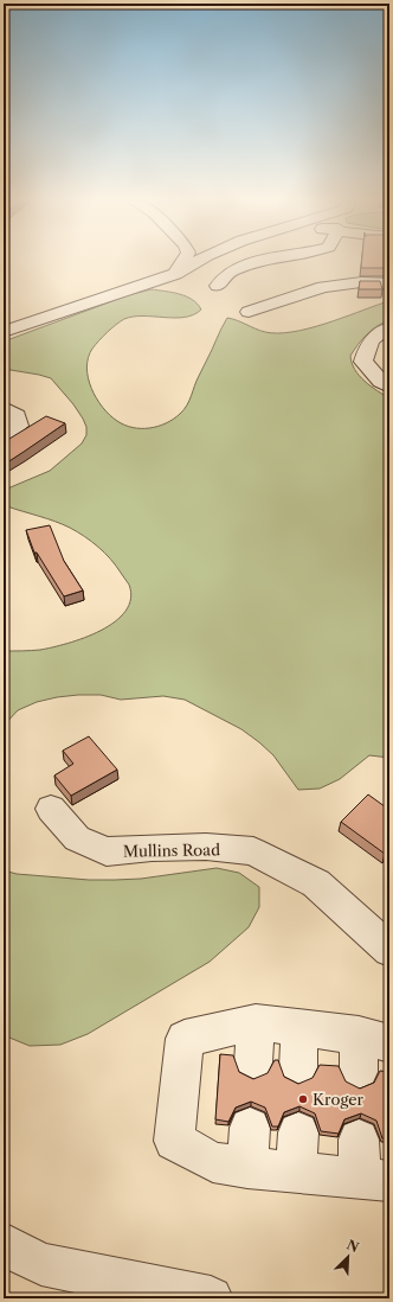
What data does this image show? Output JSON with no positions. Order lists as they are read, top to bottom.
{
  "streets": {
    "street": ["Mullins Road"]
  },
  "places": ["Kroger"],
  "north": "top right"
}
